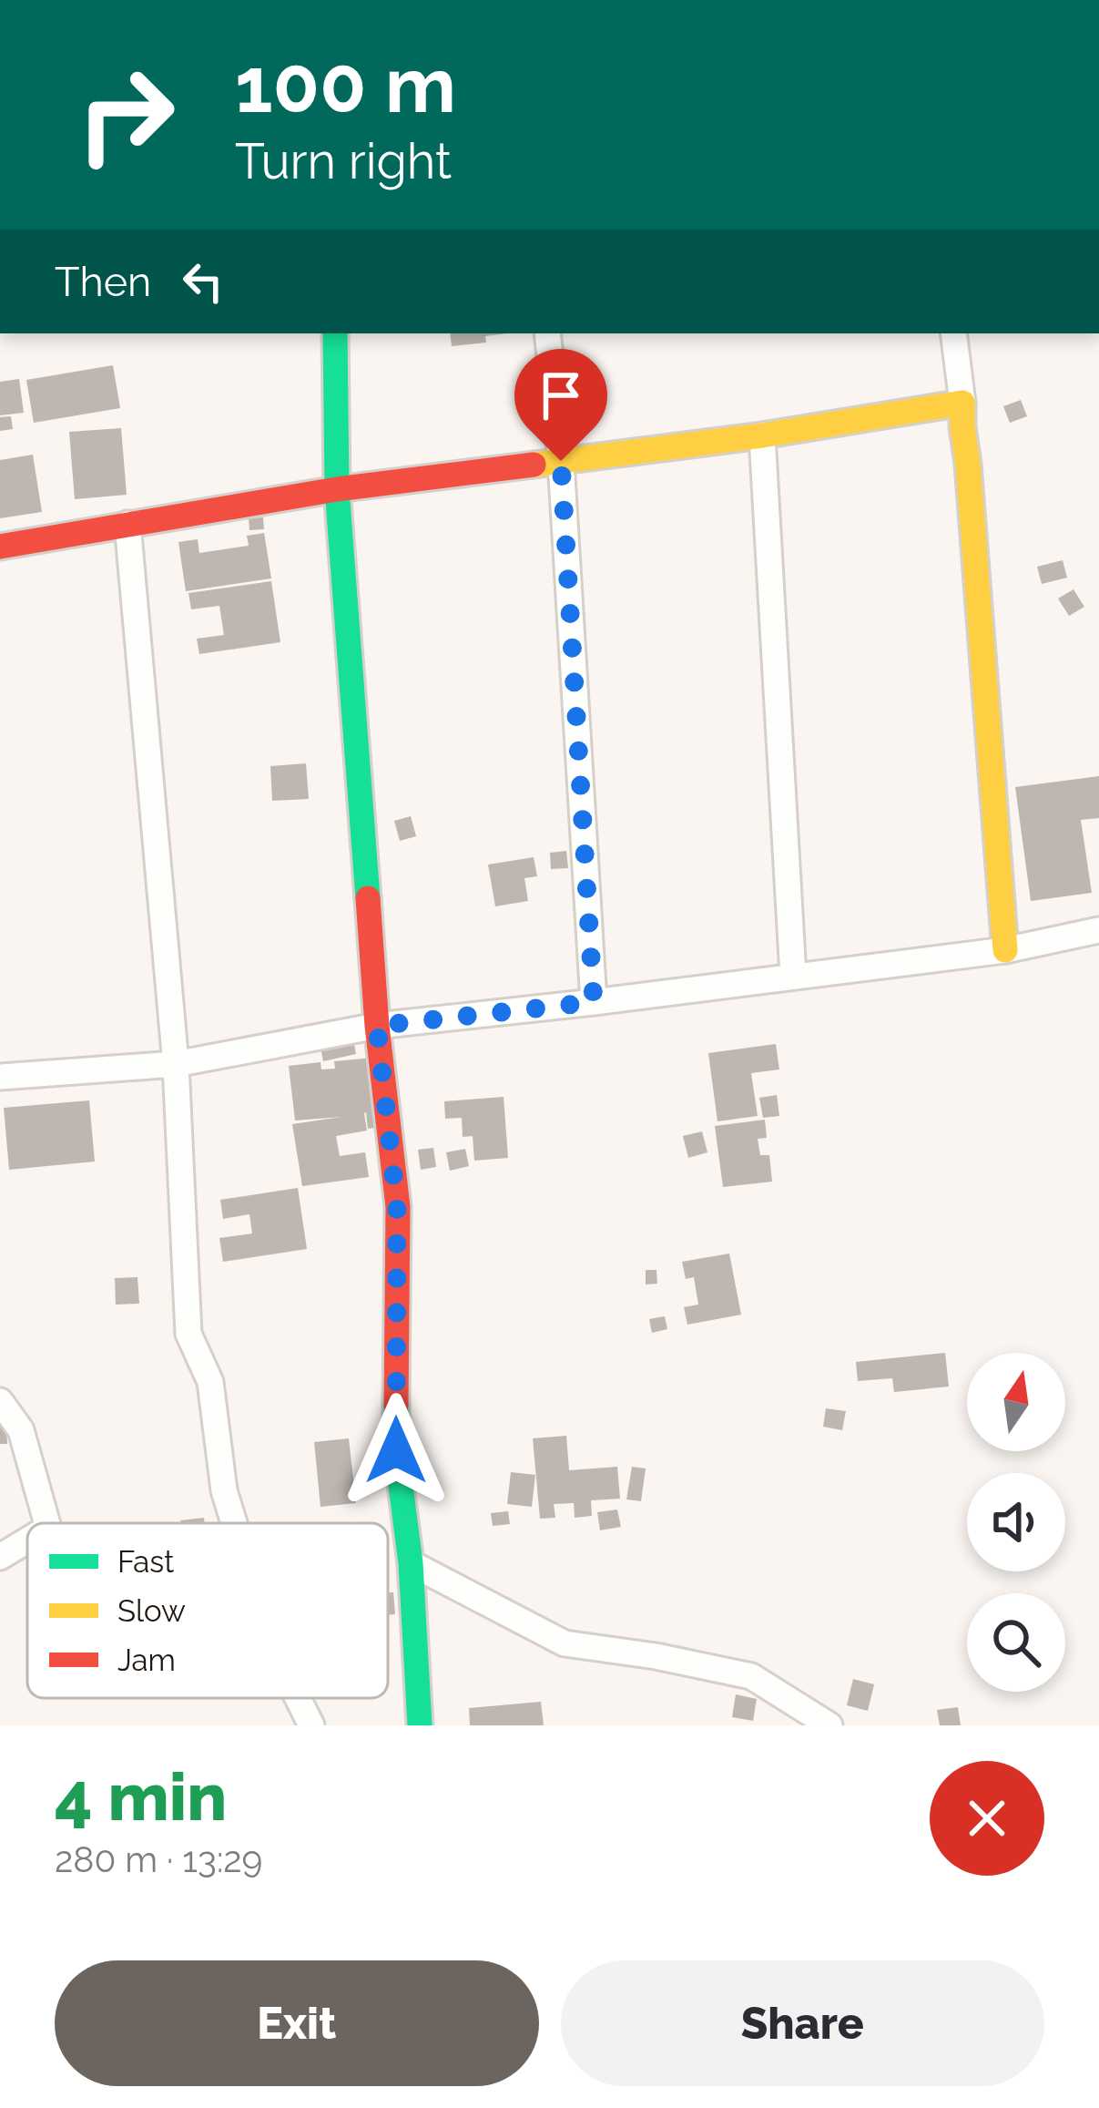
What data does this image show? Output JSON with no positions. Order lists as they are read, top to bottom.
{
  "legend": ["Fast", "Slow", "Jam"],
  "north": "top",
  "page": {
    "turn": ["100 m", "Turn right"],
    "then": "Then",
    "heading": ["4 min", "280 m · 13:29"],
    "buttons": ["Exit", "Share"]
  }
}
